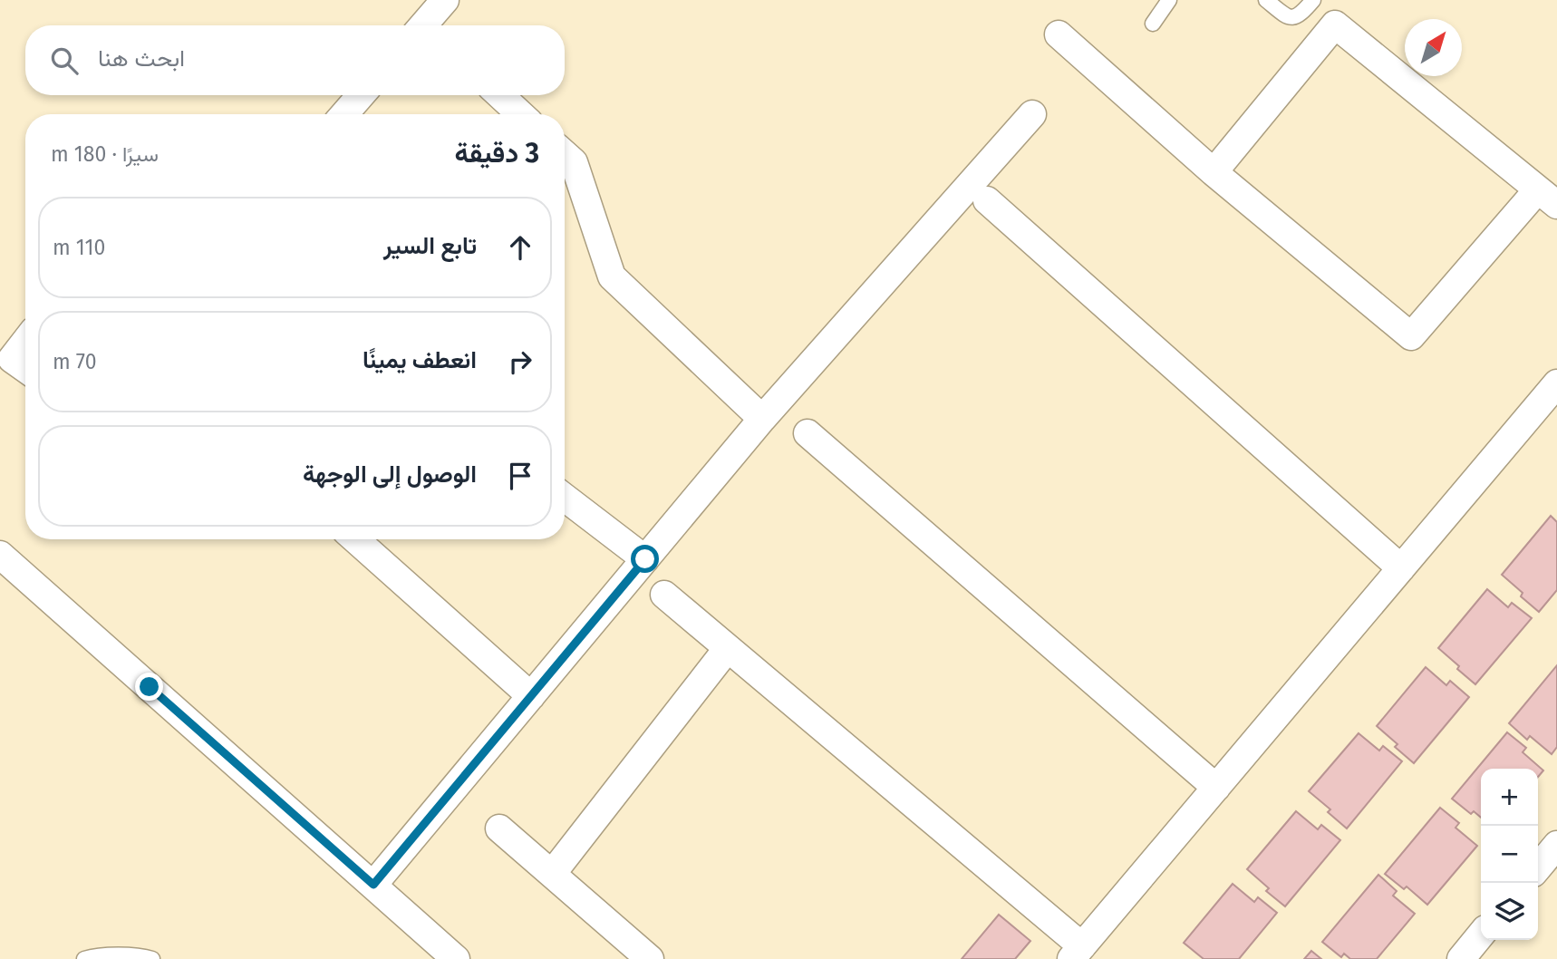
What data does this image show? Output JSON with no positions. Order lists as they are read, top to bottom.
{
  "north": "top right",
  "page": {
    "search": "ابحث هنا",
    "heading": ["3 دقيقة", "سيرًا · 180 m"],
    "list": [
      ["تابع السير", "110 m"],
      ["انعطف يمينًا", "70 m"],
      "الوصول إلى الوجهة"
    ],
    "map_buttons": ["+", "−"]
  }
}
